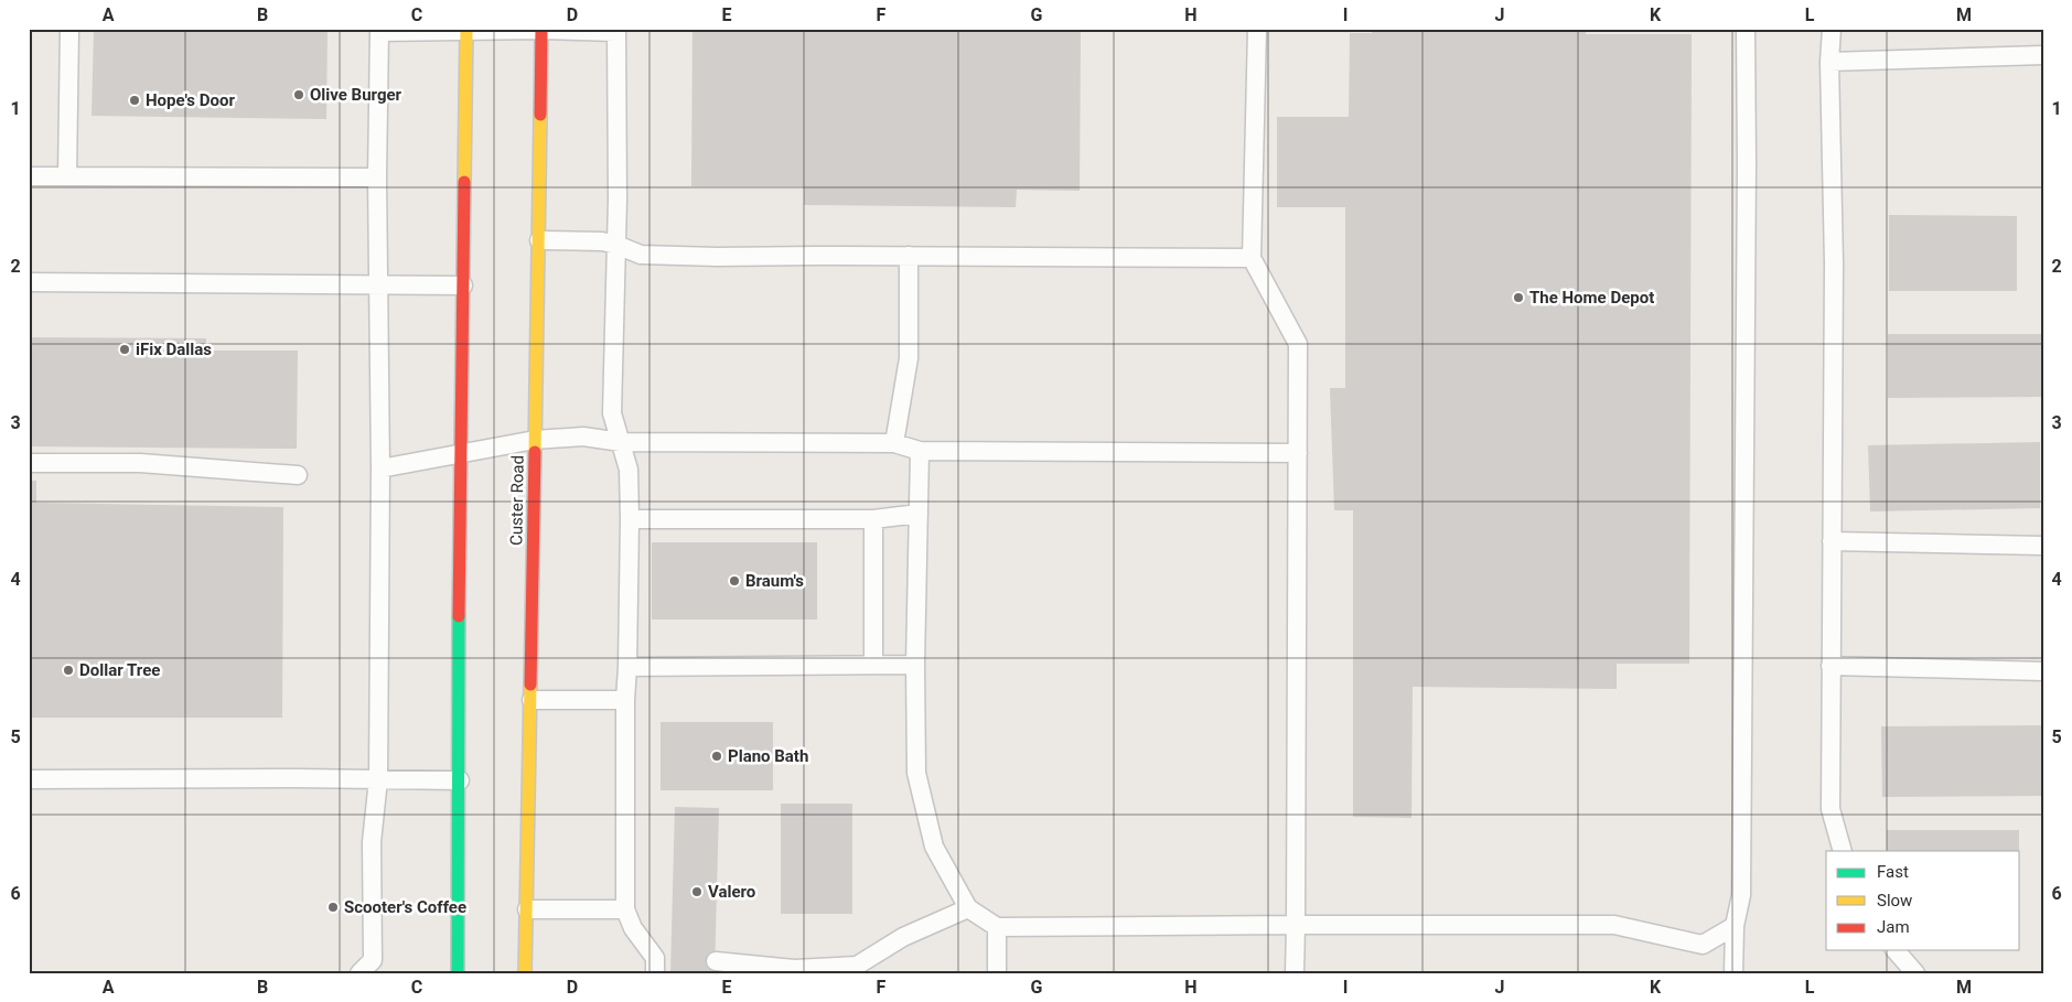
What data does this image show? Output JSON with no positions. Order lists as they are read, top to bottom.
{
  "streets": {
    "main road": ["Custer Road"]
  },
  "places": [
    "Olive Burger",
    "Hope's Door",
    "The Home Depot",
    "iFix Dallas",
    "Braum's",
    "Dollar Tree",
    "Plano Bath",
    "Valero",
    "Scooter's Coffee"
  ],
  "legend": ["Fast", "Slow", "Jam"],
  "grid": {
    "columns": [
      "A",
      "B",
      "C",
      "D",
      "E",
      "F",
      "G",
      "H",
      "I",
      "J",
      "K",
      "L",
      "M"
    ],
    "rows": [
      "1",
      "2",
      "3",
      "4",
      "5",
      "6"
    ]
  }
}
